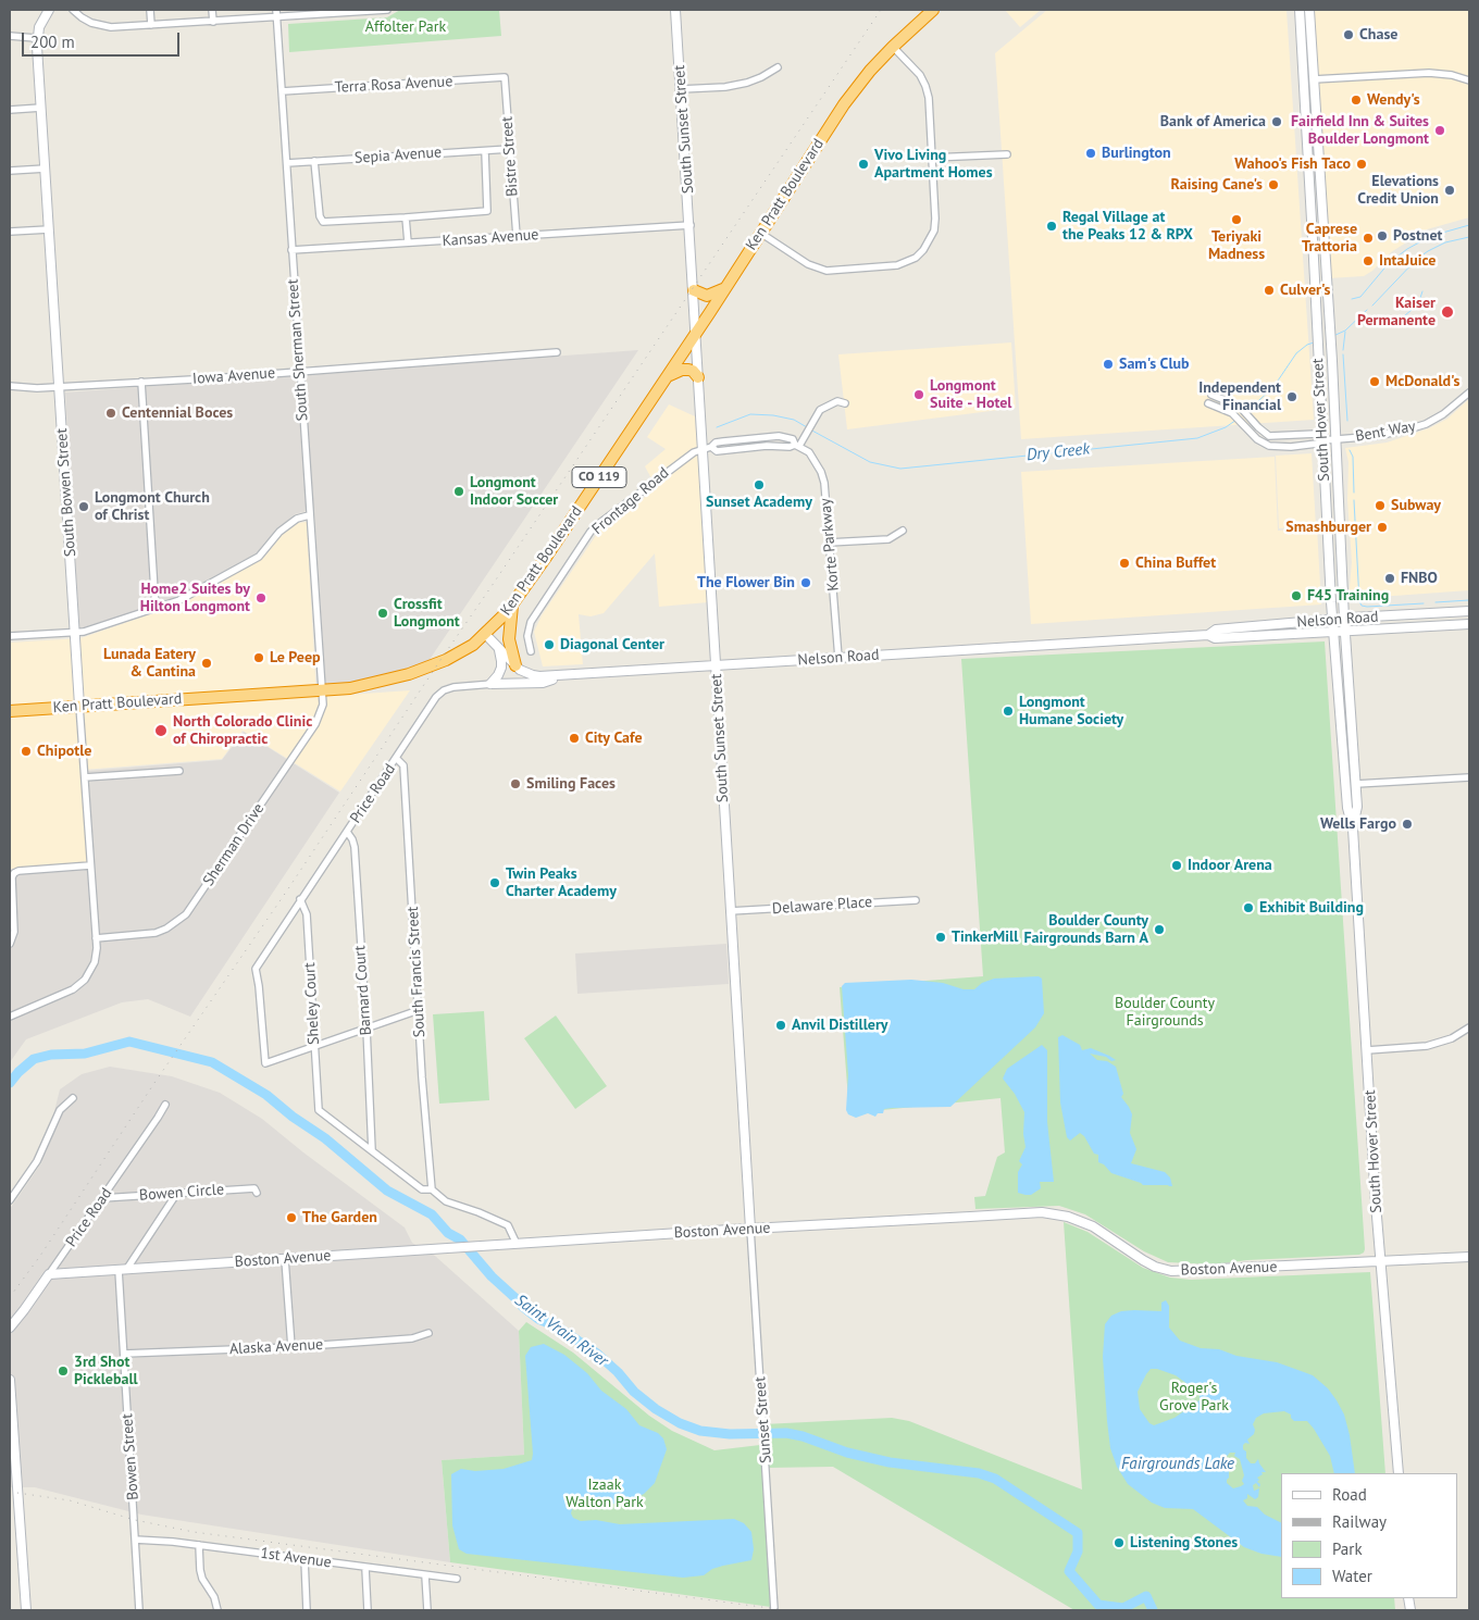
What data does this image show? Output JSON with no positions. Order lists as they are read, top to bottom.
{
  "streets": {
    "highway": ["Ken Pratt Boulevard", "CO 119"],
    "main road": [
      "South Sunset Street",
      "South Hover Street",
      "South Bowen Street",
      "Nelson Road",
      "Price Road",
      "Boston Avenue"
    ],
    "street": [
      "Terra Rosa Avenue",
      "Sepia Avenue",
      "Bistre Street",
      "Kansas Avenue",
      "South Sherman Street",
      "Iowa Avenue",
      "Bent Way",
      "Frontage Road",
      "Korte Parkway",
      "Sherman Drive",
      "Delaware Place",
      "South Francis Street",
      "Barnard Court",
      "Sheley Court",
      "Bowen Circle",
      "Alaska Avenue",
      "Sunset Street",
      "Bowen Street",
      "1st Avenue"
    ]
  },
  "crossings": [
    ["Terra Rosa Avenue", "Bistre Street"],
    ["Terra Rosa Avenue", "South Sherman Street"],
    ["South Sunset Street", "Ken Pratt Boulevard"],
    ["South Sunset Street", "Kansas Avenue"],
    ["South Sunset Street", "Frontage Road"],
    ["South Sunset Street", "Korte Parkway"],
    ["South Sunset Street", "Nelson Road"],
    ["South Sunset Street", "Delaware Place"],
    ["South Sunset Street", "Boston Avenue"],
    ["South Sunset Street", "Sunset Street"],
    ["Sepia Avenue", "Bistre Street"],
    ["Sepia Avenue", "South Sherman Street"],
    ["Bistre Street", "Kansas Avenue"],
    ["Ken Pratt Boulevard", "South Sherman Street"],
    ["Ken Pratt Boulevard", "South Bowen Street"],
    ["Ken Pratt Boulevard", "Nelson Road"],
    ["Ken Pratt Boulevard", "Sherman Drive"],
    ["Kansas Avenue", "South Sherman Street"],
    ["South Sherman Street", "Iowa Avenue"],
    ["South Sherman Street", "Sherman Drive"],
    ["Iowa Avenue", "South Bowen Street"],
    ["South Hover Street", "Bent Way"],
    ["South Hover Street", "Nelson Road"],
    ["South Hover Street", "Boston Avenue"],
    ["South Bowen Street", "Sherman Drive"],
    ["Frontage Road", "Korte Parkway"],
    ["Korte Parkway", "Nelson Road"],
    ["Nelson Road", "Price Road"],
    ["Price Road", "South Francis Street"],
    ["Price Road", "Barnard Court"],
    ["Price Road", "Sheley Court"],
    ["Price Road", "Bowen Circle"],
    ["Price Road", "Boston Avenue"],
    ["Barnard Court", "Sheley Court"],
    ["Boston Avenue", "Sunset Street"],
    ["Boston Avenue", "Bowen Street"],
    ["Alaska Avenue", "Bowen Street"],
    ["Bowen Street", "1st Avenue"]
  ],
  "water": ["Dry Creek", "Saint Vrain River", "Fairgrounds Lake"],
  "parks": [
    "Affolter Park",
    "Boulder County Fairgrounds",
    "Roger's Grove Park",
    "Izaak Walton Park"
  ],
  "places": [
    "Chase",
    "Wendy's",
    "Bank of America",
    "Fairfield Inn & Suites Boulder Longmont",
    "Burlington",
    "Vivo Living Apartment Homes",
    "Wahoo's Fish Taco",
    "Raising Cane's",
    "Elevations Credit Union",
    "Teriyaki Madness",
    "Regal Village at the Peaks 12 & RPX",
    "Postnet",
    "Caprese Trattoria",
    "IntaJuice",
    "Culver's",
    "Kaiser Permanente",
    "Sam's Club",
    "McDonald's",
    "Longmont Suite - Hotel",
    "Independent Financial",
    "Centennial Boces",
    "Sunset Academy",
    "Longmont Indoor Soccer",
    "Subway",
    "Longmont Church of Christ",
    "Smashburger",
    "China Buffet",
    "FNBO",
    "The Flower Bin",
    "F45 Training",
    "Home2 Suites by Hilton Longmont",
    "Crossfit Longmont",
    "Diagonal Center",
    "Le Peep",
    "Lunada Eatery & Cantina",
    "Longmont Humane Society",
    "North Colorado Clinic of Chiropractic",
    "City Cafe",
    "Chipotle",
    "Smiling Faces",
    "Wells Fargo",
    "Indoor Arena",
    "Twin Peaks Charter Academy",
    "Exhibit Building",
    "Boulder County Fairgrounds Barn A",
    "TinkerMill",
    "Anvil Distillery",
    "The Garden",
    "3rd Shot Pickleball",
    "Listening Stones"
  ],
  "legend": [
    "Road",
    "Railway",
    "Park",
    "Water"
  ],
  "scale_bar": "200 m"
}
